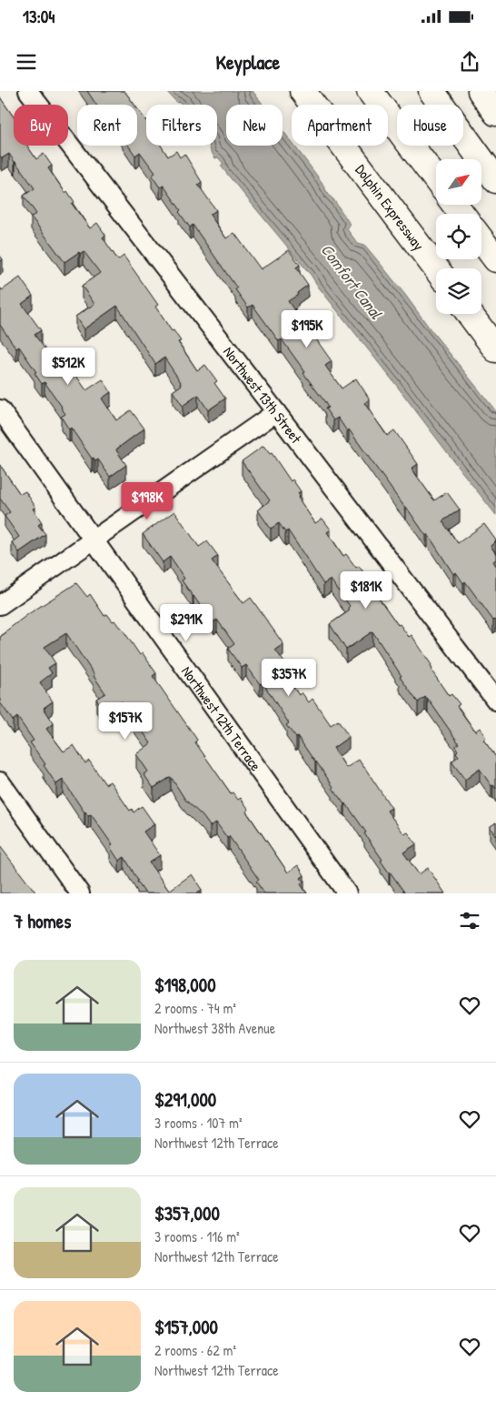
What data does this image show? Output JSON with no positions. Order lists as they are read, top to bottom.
{
  "streets": {
    "main road": ["Dolphin Expressway"],
    "street": ["Northwest 13th Street", "Northwest 12th Terrace"]
  },
  "water": ["Comfort Canal"],
  "north": "top right",
  "page": {
    "status": "13:04",
    "header": "Keyplace",
    "chip": [
      "Buy",
      "Rent",
      "Filters",
      "New",
      "Apartment",
      "House"
    ],
    "price": [
      "$195K",
      "$512K",
      "$198K",
      "$181K",
      "$291K",
      "$357K",
      "$157K"
    ],
    "heading": "7 homes",
    "list": [
      {
        "name": "$198,000",
        "note": "2 rooms · 74 m² · Northwest 38th Avenue"
      },
      {
        "name": "$291,000",
        "note": "3 rooms · 107 m² · Northwest 12th Terrace"
      },
      {
        "name": "$357,000",
        "note": "3 rooms · 116 m² · Northwest 12th Terrace"
      },
      {
        "name": "$157,000",
        "note": "2 rooms · 62 m² · Northwest 12th Terrace"
      }
    ]
  }
}
